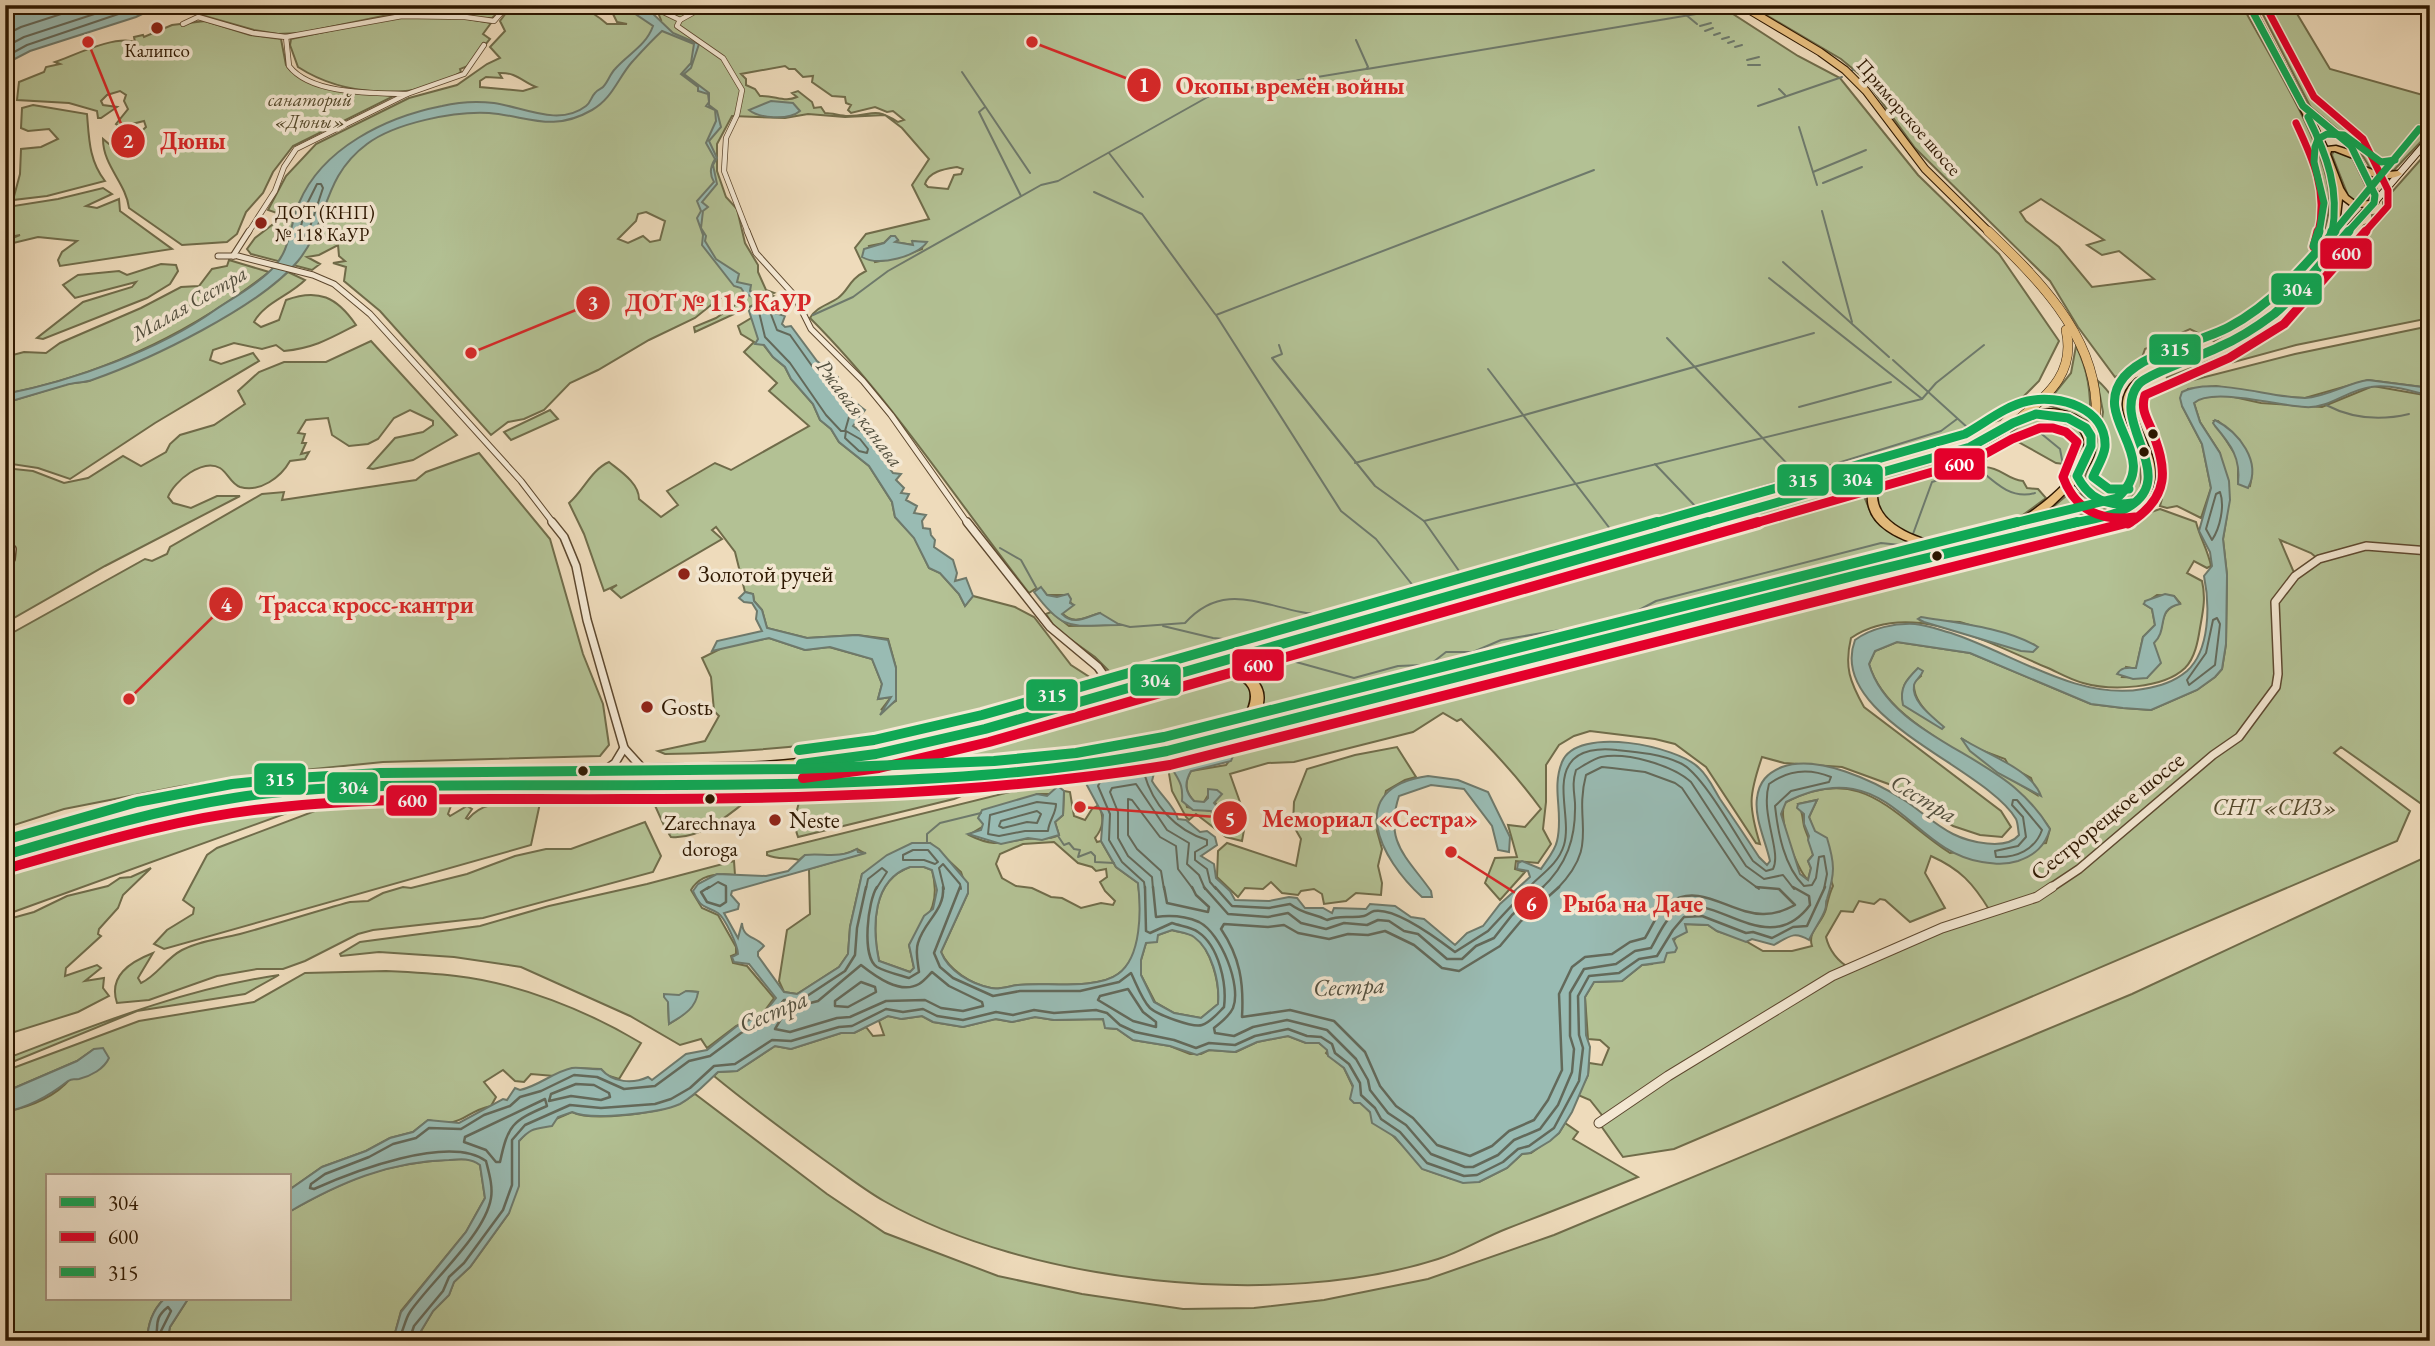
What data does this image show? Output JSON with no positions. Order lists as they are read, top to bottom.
{
  "streets": {
    "highway": ["Приморское шоссе"],
    "street": ["Сестрорецкое шоссе"]
  },
  "water": ["Малая Сестра", "Ржавая канава", "Сестра"],
  "parks": ["санаторий «Дюны»", "СНТ «СИЗ»"],
  "places": [
    "Калипсо",
    "Дюны",
    "Окопы времён войны",
    "ДОТ (КНП) № 118 КаУР",
    "ДОТ № 115 КаУР",
    "Золотой ручей",
    "Трасса кросс-кантри",
    "Gostь",
    "Zarechnaya doroga",
    "Мемориал «Сестра»",
    "Neste",
    "Рыба на Даче"
  ],
  "lines": ["transit line 304", "transit line 600", "transit line 315"],
  "legend": ["304", "600", "315"]
}
